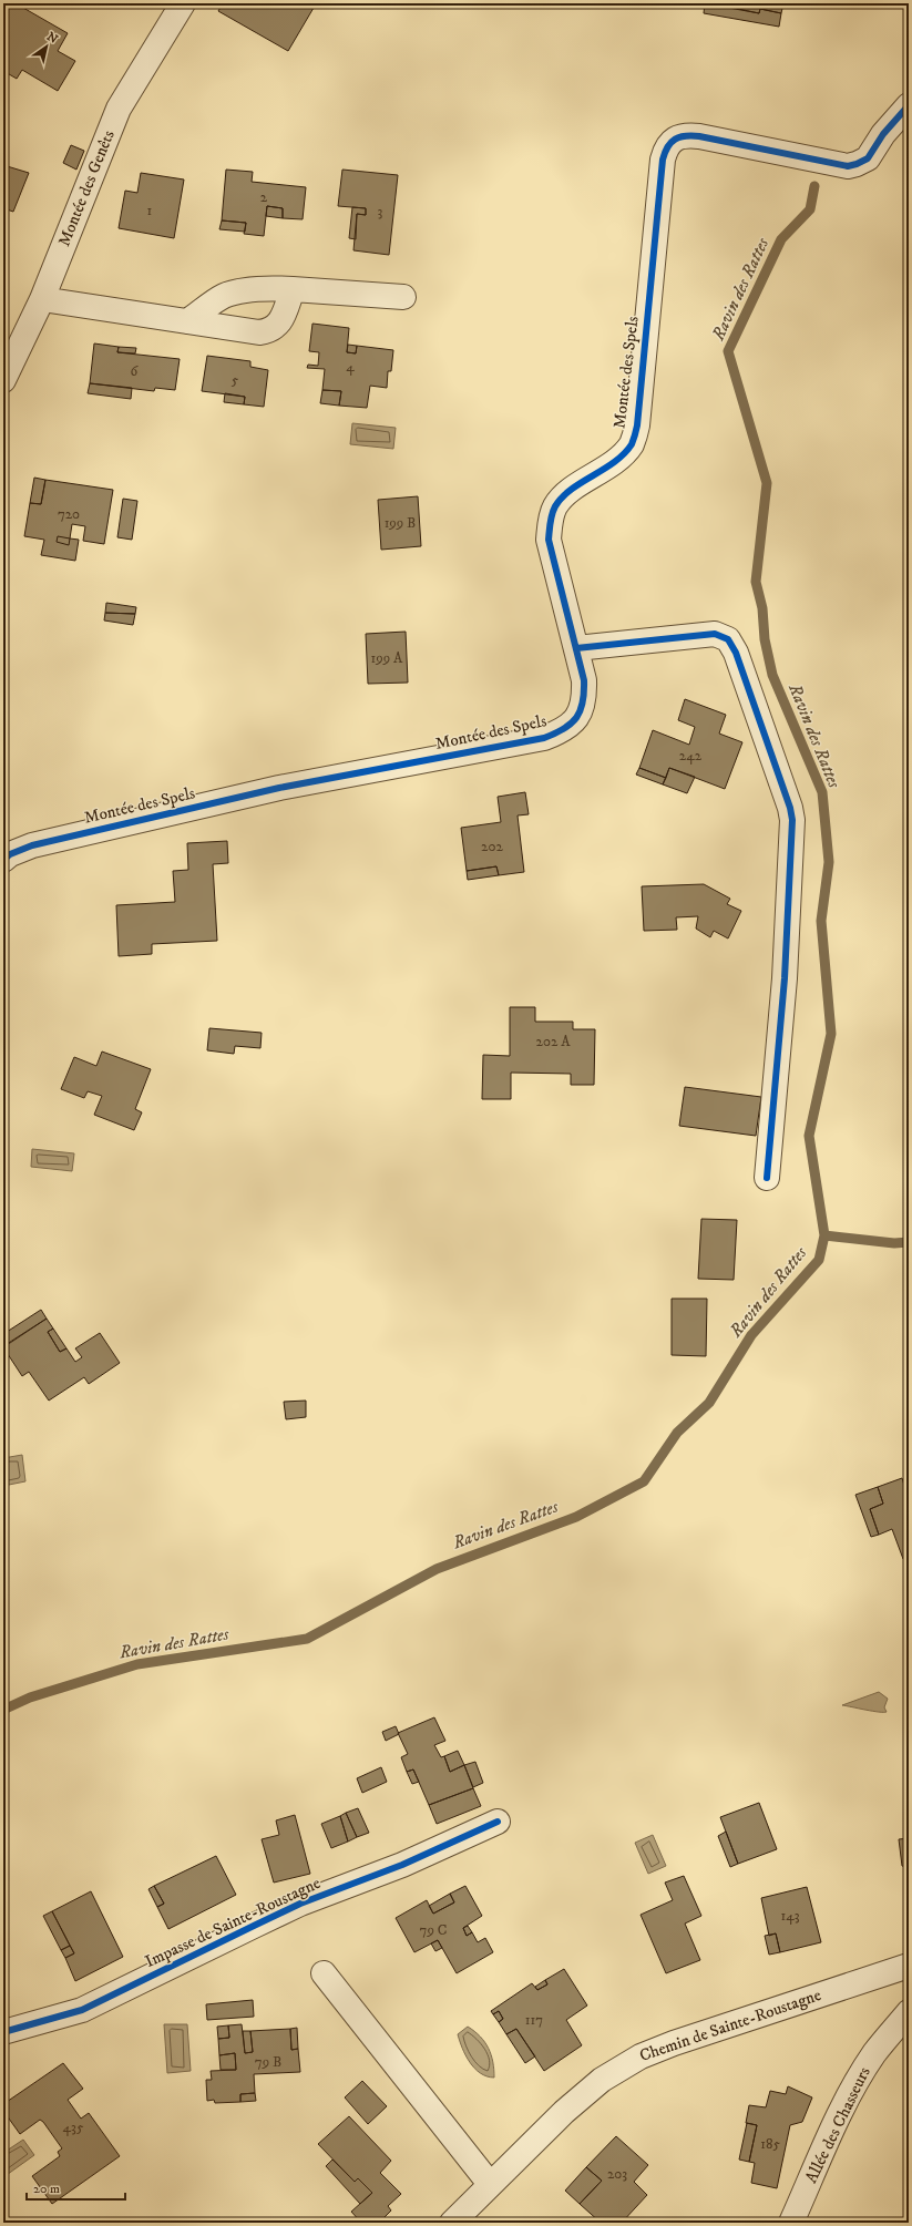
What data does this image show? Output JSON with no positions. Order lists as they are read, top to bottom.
{
  "streets": {
    "street": [
      "Montée des Genêts",
      "Montée des Spels",
      "Impasse de Sainte-Roustagne",
      "Chemin de Sainte-Roustagne",
      "Allée des Chasseurs"
    ]
  },
  "water": ["Ravin des Rattes"],
  "house_numbers": [
    "2",
    "1",
    "3",
    "4",
    "6",
    "5",
    "720",
    "199 B",
    "199 A",
    "242",
    "202",
    "202 A",
    "143",
    "79 C",
    "117",
    "79 B",
    "435",
    "185",
    "203"
  ],
  "scale_bar": "20 m",
  "north": "top right"
}
